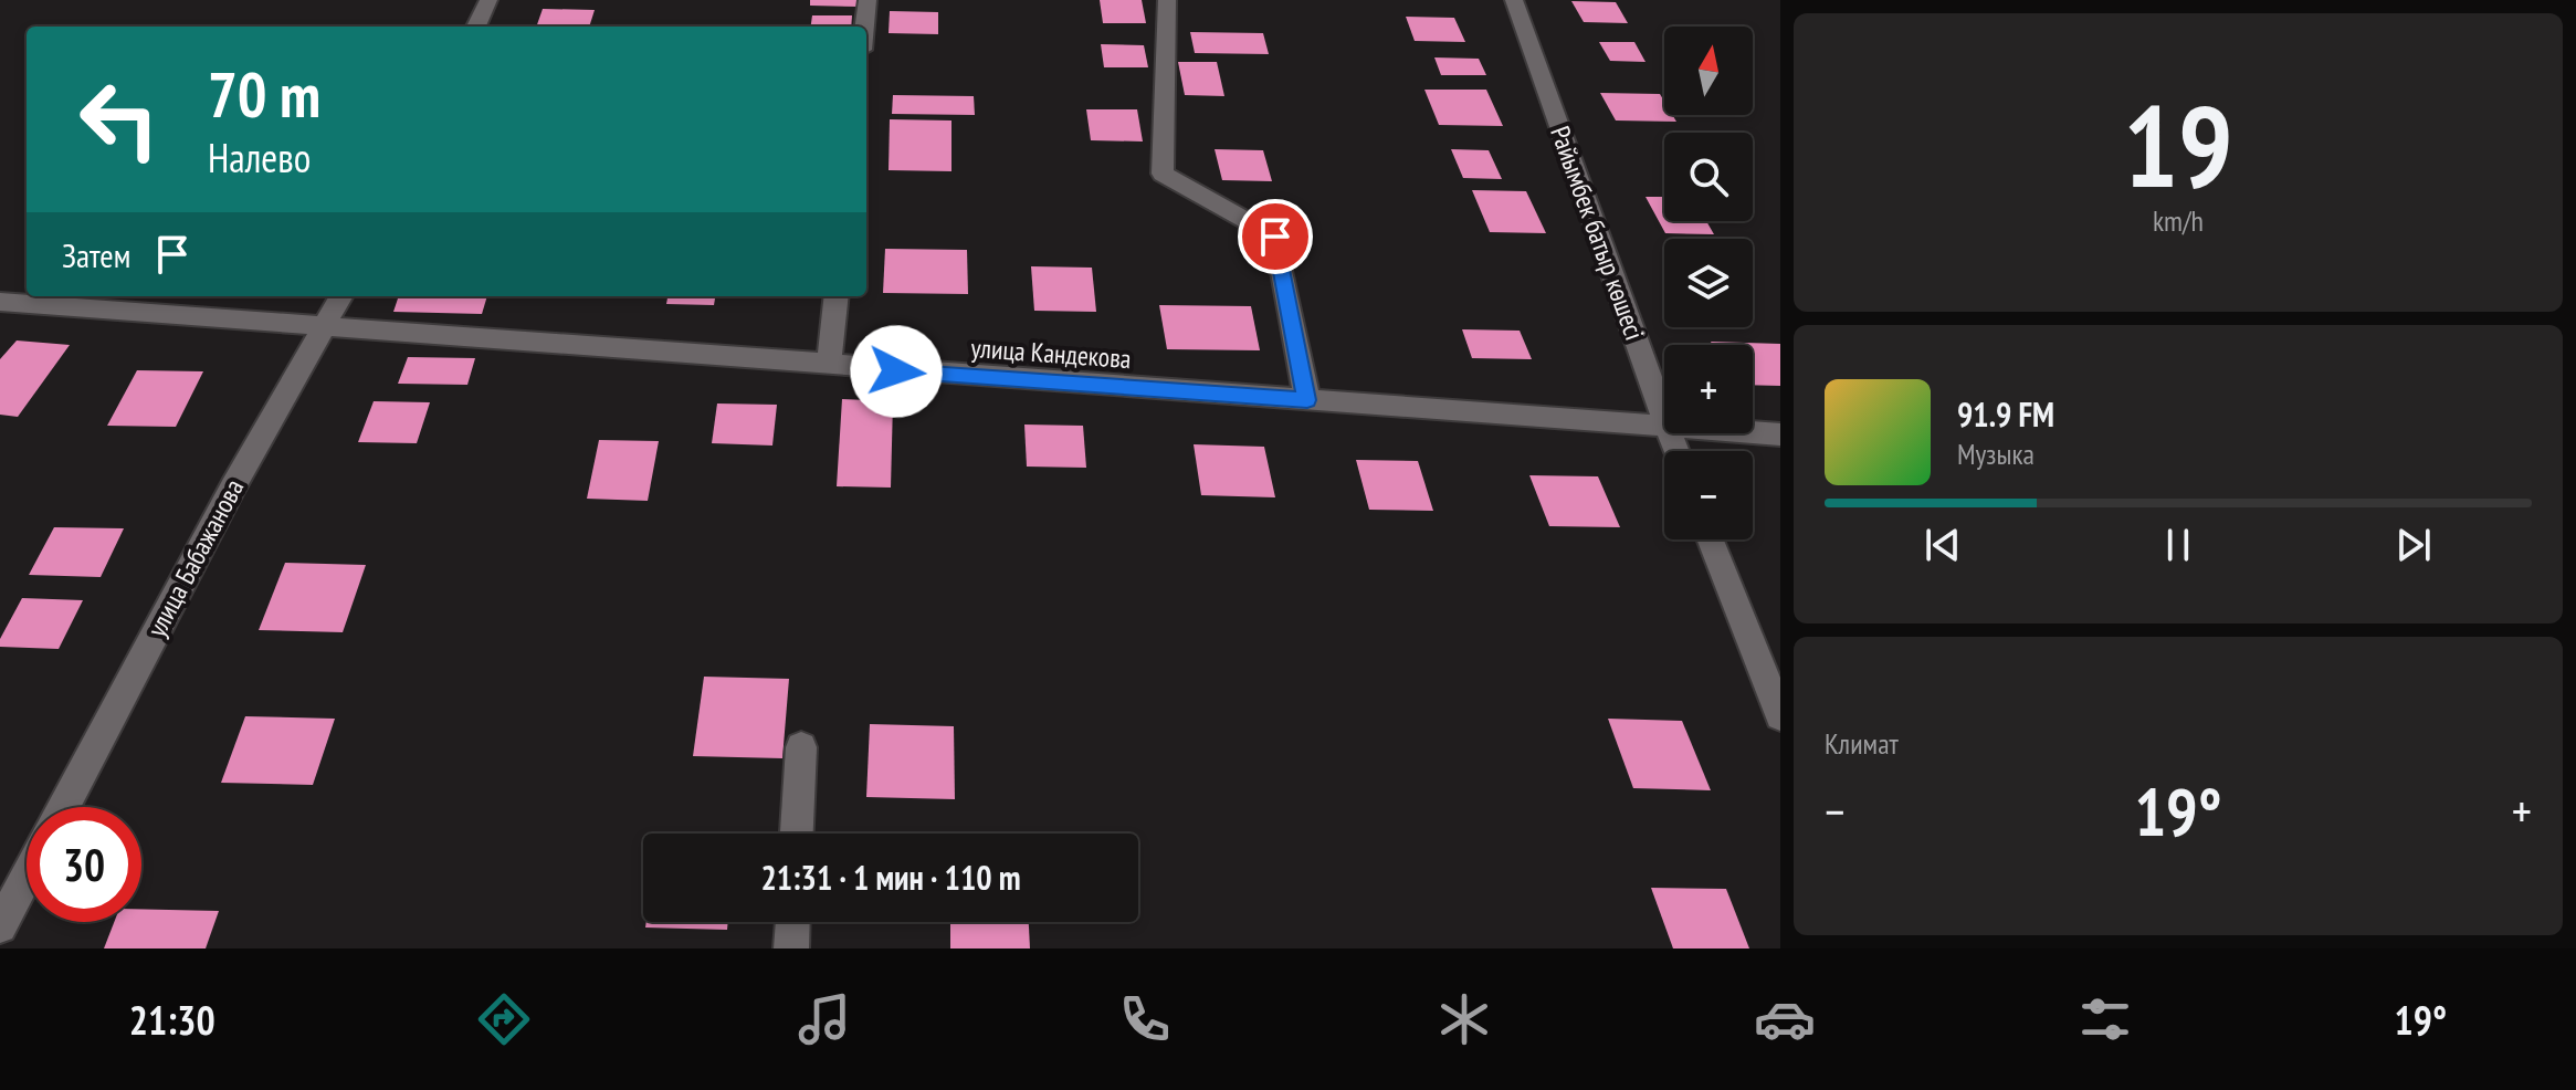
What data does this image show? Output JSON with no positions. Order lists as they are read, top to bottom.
{
  "streets": {
    "street": ["Райымбек батыр көшесі", "улица Кандекова", "улица Бабажанова"]
  },
  "crossings": [
    ["улица Кандекова", "улица Бабажанова"]
  ],
  "north": "top",
  "page": {
    "tile": [
      ["19", "km/h"],
      "Климат"
    ],
    "map_buttons": ["+", "−"],
    "turn": ["70 m", "Налево"],
    "then": "Затем",
    "song": ["91.9 FM", "Музыка"],
    "heat": ["−", "19°", "+"],
    "limit": "30",
    "trip": "21:31 · 1 мин · 110 m",
    "tabs": ["21:30", "19°"]
  }
}
